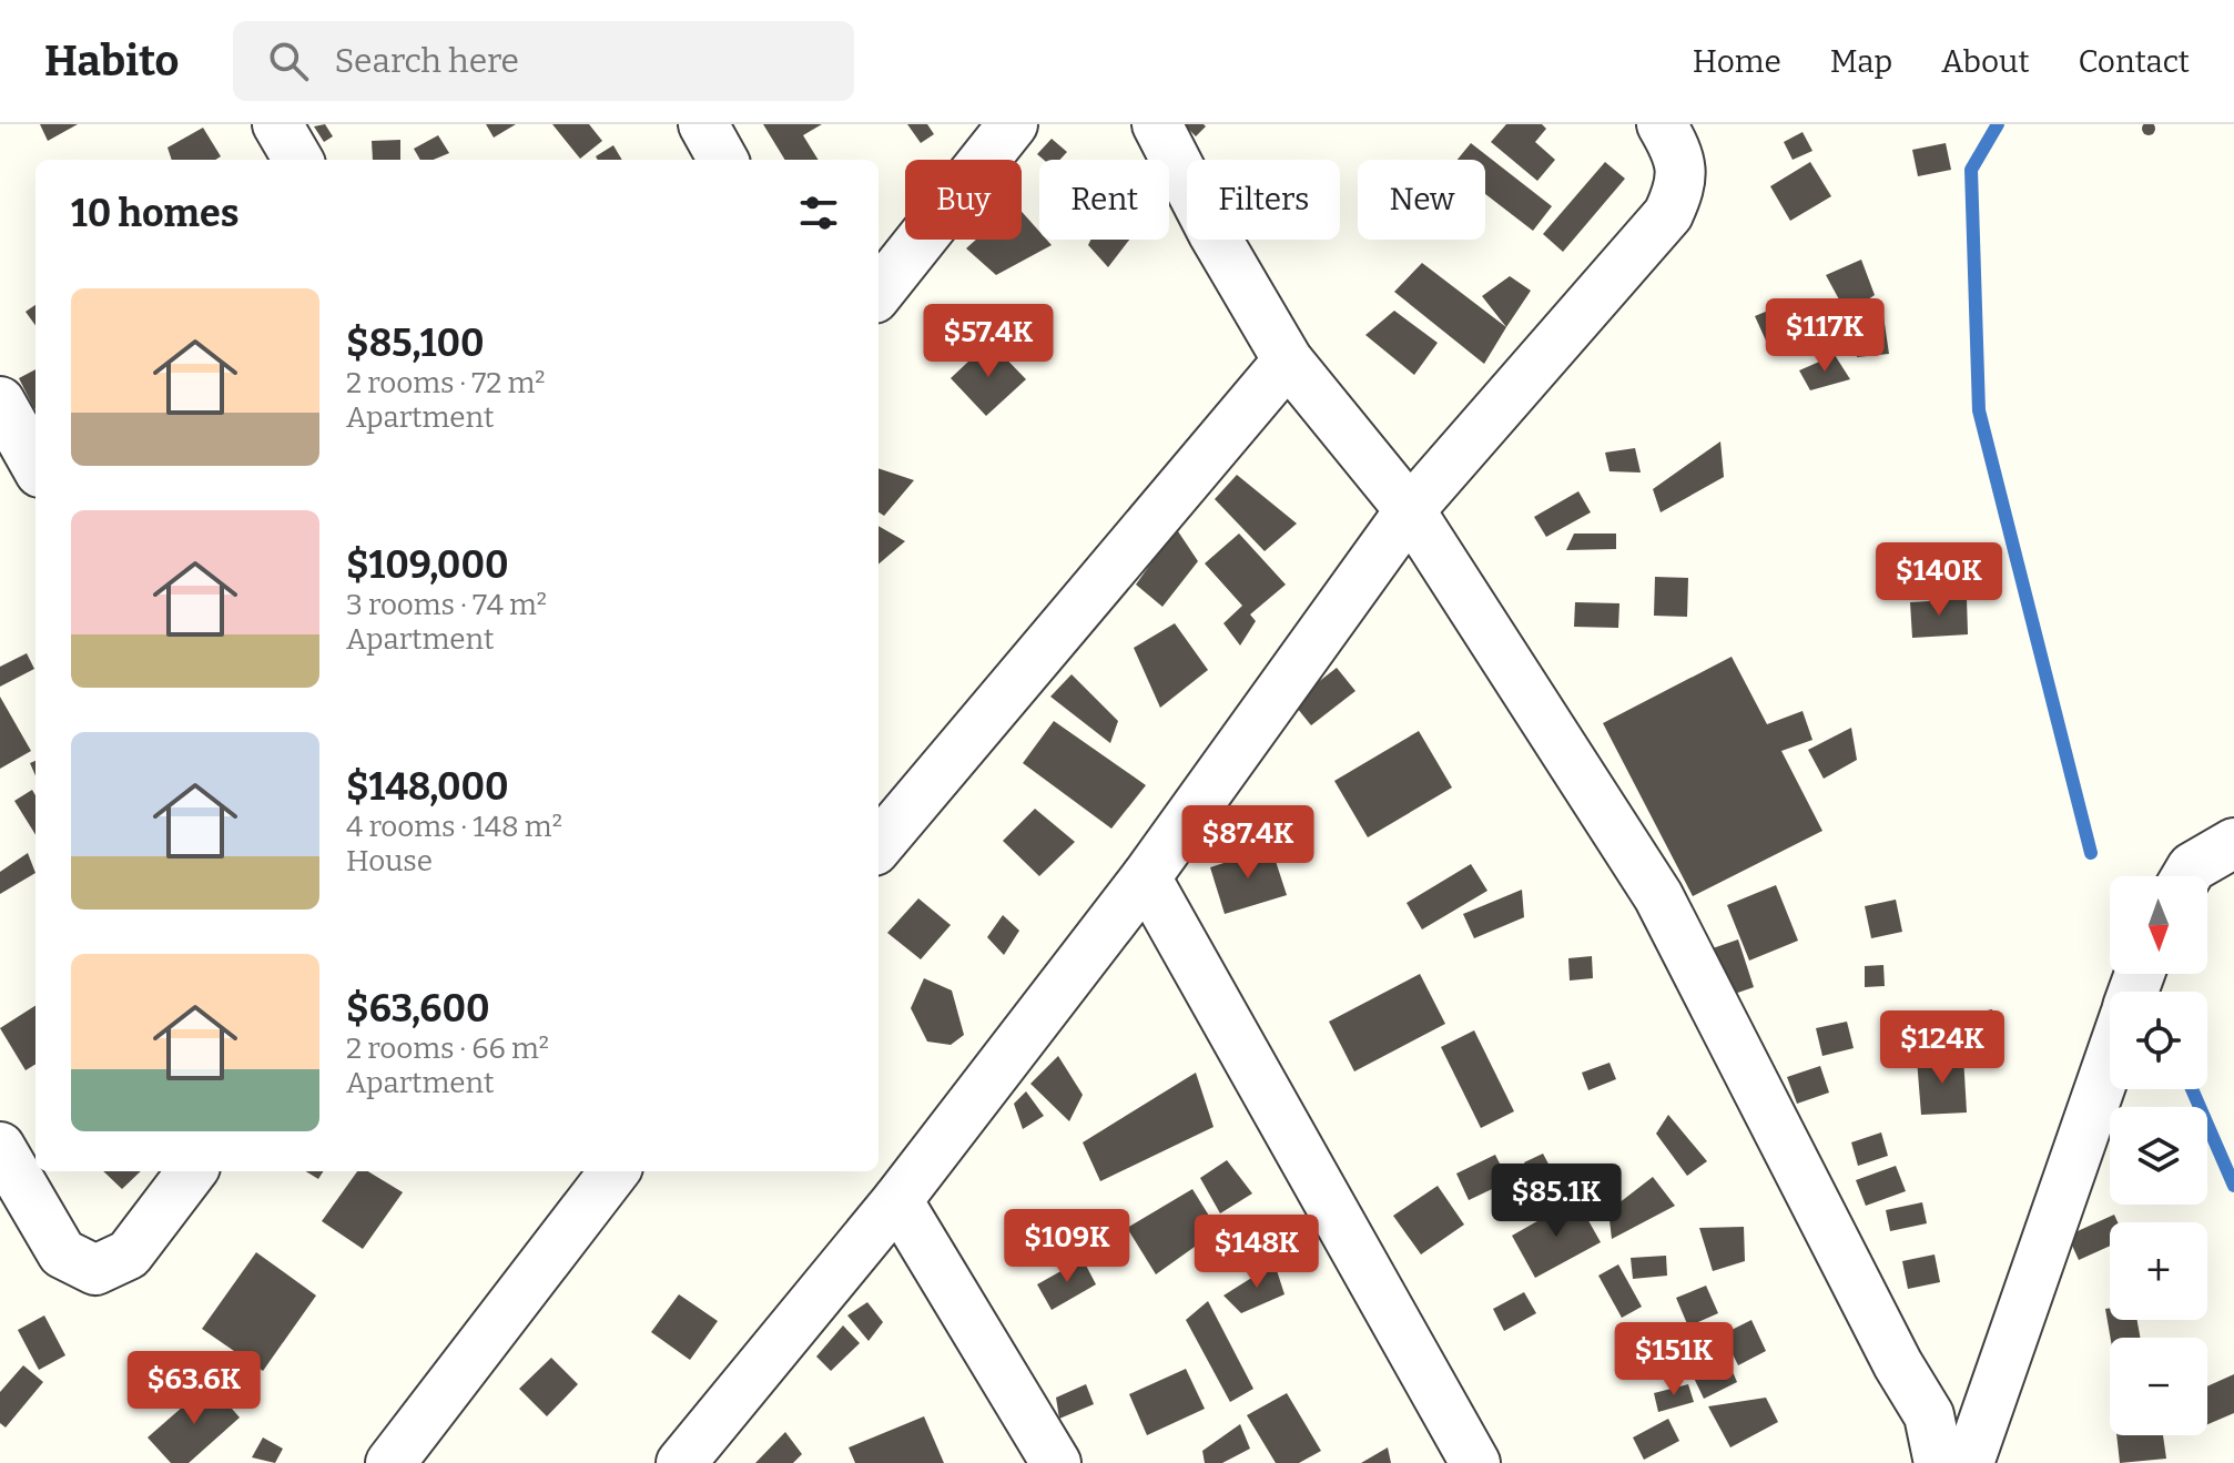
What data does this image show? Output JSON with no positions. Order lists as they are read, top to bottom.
{
  "north": "bottom",
  "page": {
    "header": "Habito",
    "search": "Search here",
    "nav": [
      "Home",
      "Map",
      "About",
      "Contact"
    ],
    "chip": [
      "Buy",
      "Rent",
      "Filters",
      "New"
    ],
    "heading": "10 homes",
    "list": [
      {
        "name": "$85,100",
        "note": "2 rooms · 72 m² · Apartment"
      },
      {
        "name": "$109,000",
        "note": "3 rooms · 74 m² · Apartment"
      },
      {
        "name": "$148,000",
        "note": "4 rooms · 148 m² · House"
      },
      {
        "name": "$63,600",
        "note": "2 rooms · 66 m² · Apartment"
      }
    ],
    "price": [
      "$117K",
      "$57.4K",
      "$140K",
      "$87.4K",
      "$124K",
      "$85.1K",
      "$109K",
      "$148K",
      "$151K",
      "$63.6K"
    ],
    "map_buttons": ["+", "−"]
  }
}
